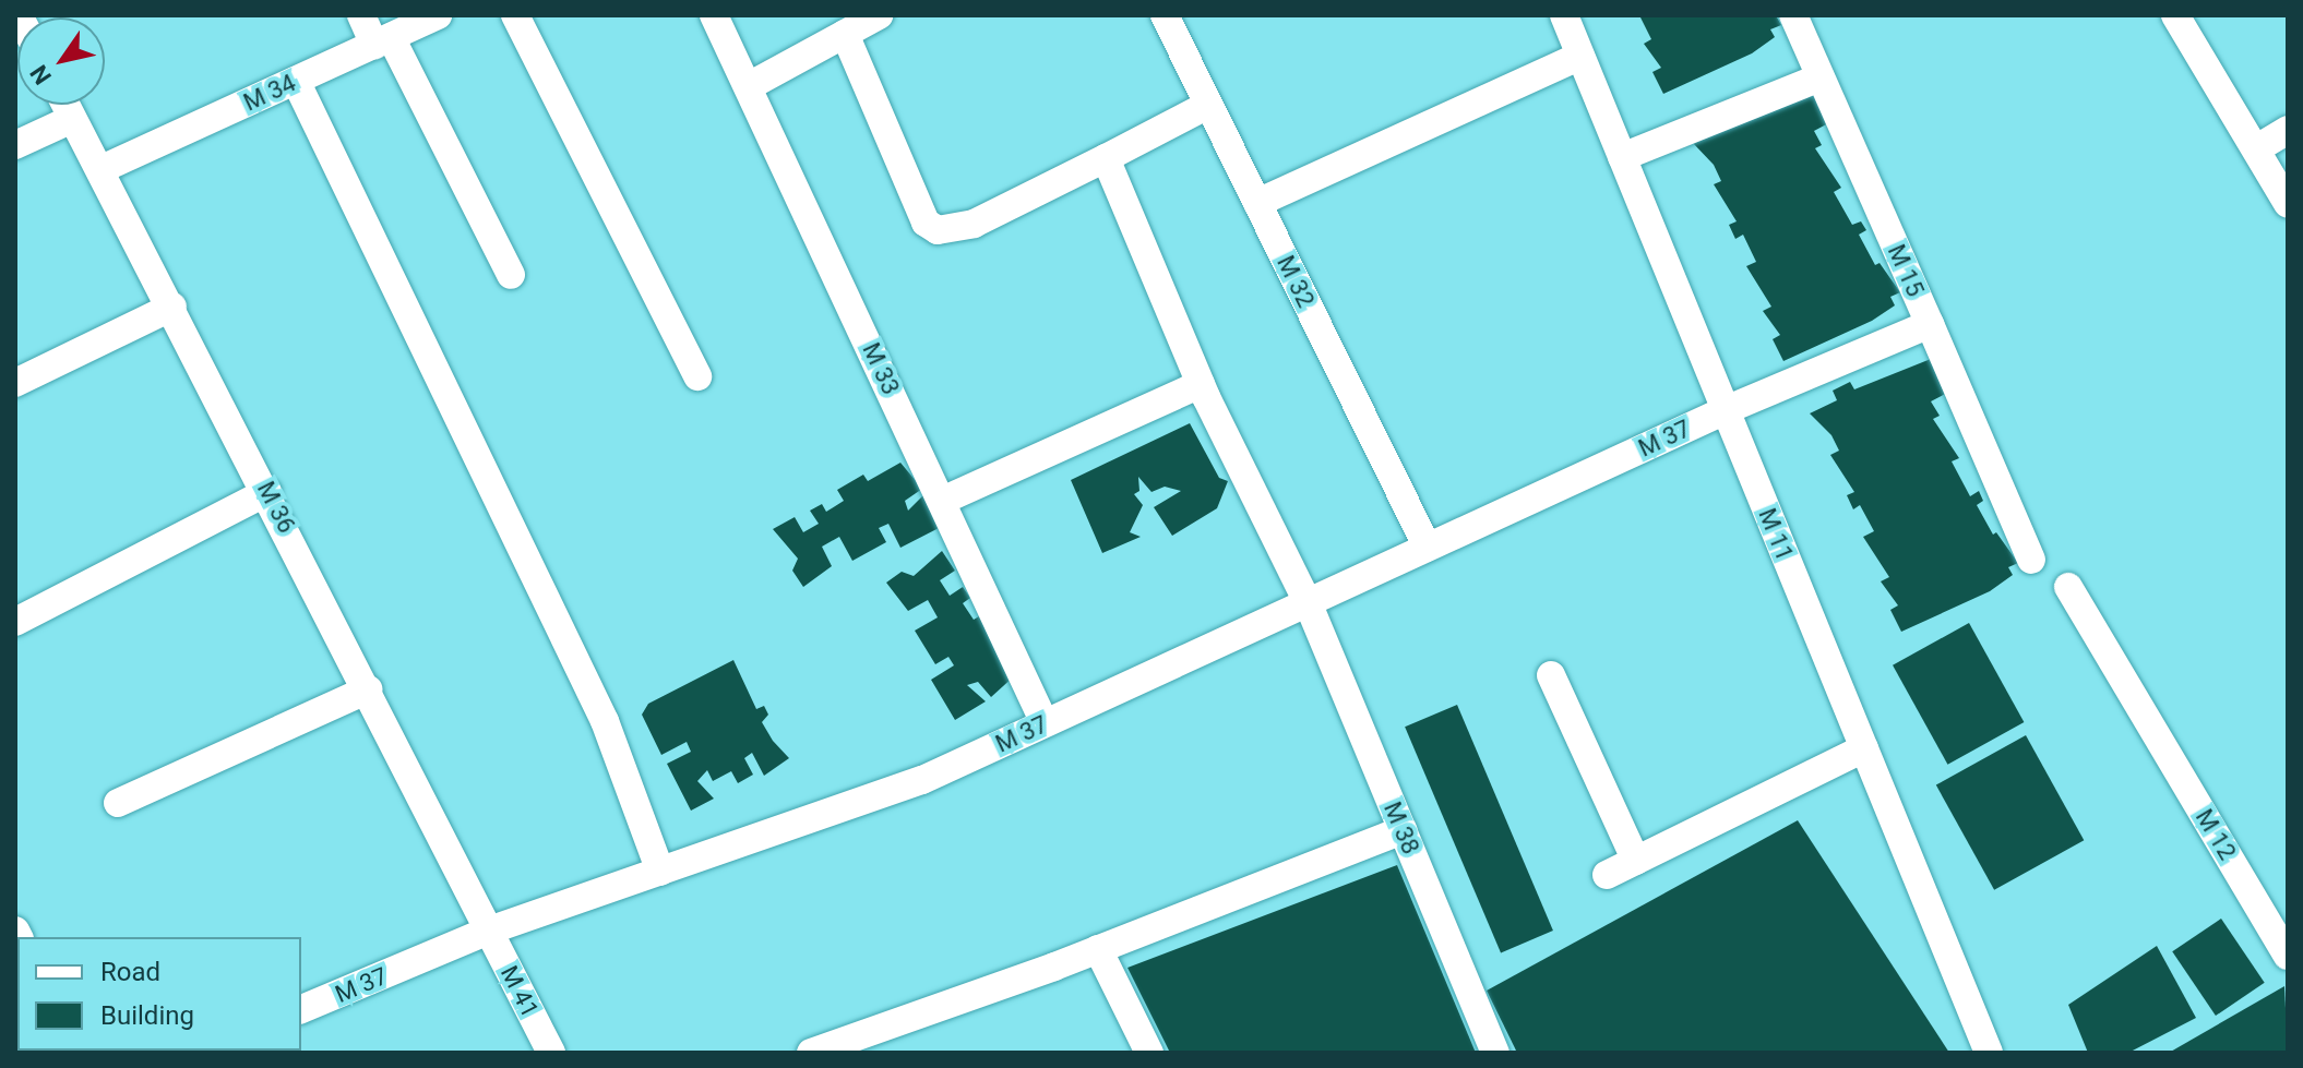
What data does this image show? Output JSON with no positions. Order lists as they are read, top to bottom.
{
  "streets": {
    "street": [
      "M 34",
      "M 15",
      "M 32",
      "M 33",
      "M 37",
      "M 36",
      "M 11",
      "M 38",
      "M 12",
      "M 41"
    ]
  },
  "crossings": [
    ["M 34", "M 36"],
    ["M 15", "M 37"],
    ["M 15", "M 11"],
    ["M 32", "M 37"],
    ["M 33", "M 37"],
    ["M 37", "M 36"],
    ["M 37", "M 11"],
    ["M 37", "M 38"],
    ["M 37", "M 41"],
    ["M 36", "M 41"]
  ],
  "legend": ["Road", "Building"],
  "north": "bottom left"
}
